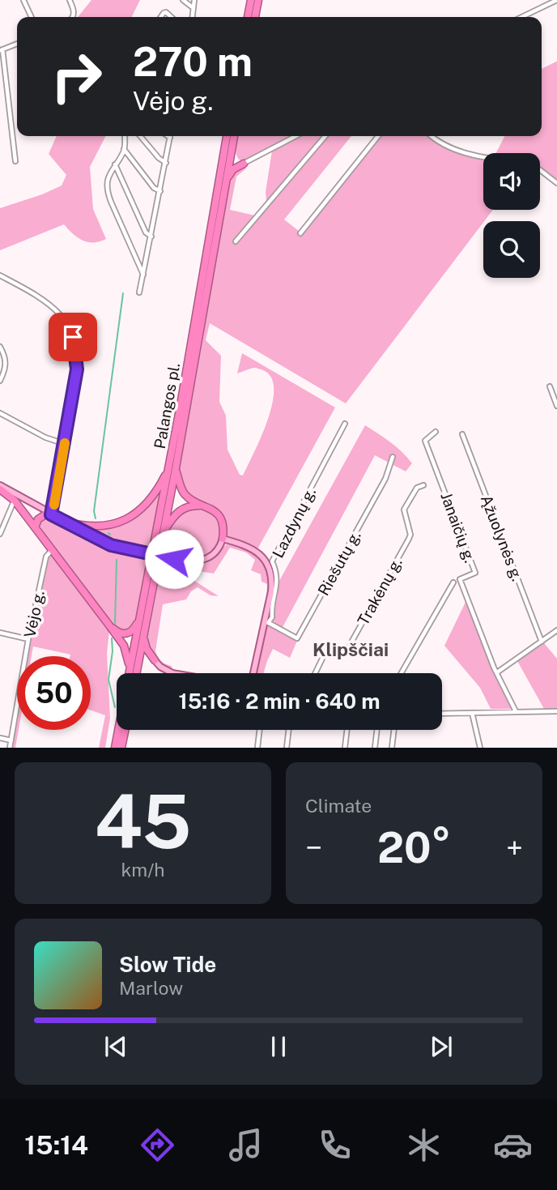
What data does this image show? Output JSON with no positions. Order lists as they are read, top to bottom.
{
  "streets": {
    "highway": ["Palangos pl."],
    "street": [
      "Lazdynų g.",
      "Janaičių g.",
      "Ąžuolynės g.",
      "Riešutų g.",
      "Trakėnų g.",
      "Vėjo g."
    ]
  },
  "crossings": [
    ["Lazdynų g.", "Riešutų g."]
  ],
  "districts": ["Klipščiai"],
  "page": {
    "turn": ["270 m", "Vėjo g."],
    "limit": "50",
    "trip": "15:16 · 2 min · 640 m",
    "tile": [
      ["45", "km/h"],
      "Climate"
    ],
    "heat": ["−", "20°", "+"],
    "song": ["Slow Tide", "Marlow"],
    "tabs": "15:14"
  }
}
